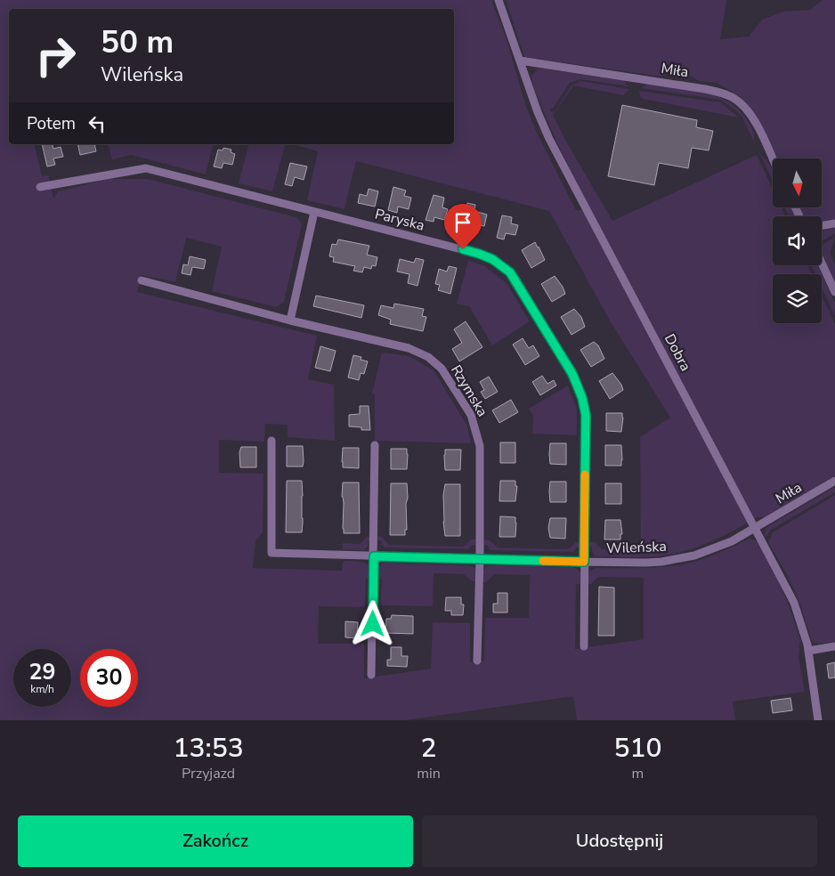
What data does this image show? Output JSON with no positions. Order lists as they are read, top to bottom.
{
  "streets": {
    "street": [
      "Miła",
      "Paryska",
      "Dobra",
      "Rzymska",
      "Wileńska"
    ]
  },
  "crossings": [
    ["Miła", "Dobra"],
    ["Miła", "Wileńska"],
    ["Paryska", "Wileńska"],
    ["Dobra", "Wileńska"],
    ["Rzymska", "Wileńska"]
  ],
  "north": "bottom",
  "page": {
    "turn": ["50 m", "Wileńska"],
    "then": "Potem",
    "speed": "29 km/h",
    "limit": "30",
    "eta": [
      "13:53",
      "Przyjazd",
      "2",
      "min",
      "510",
      "m"
    ],
    "buttons": ["Zakończ", "Udostępnij"]
  }
}
